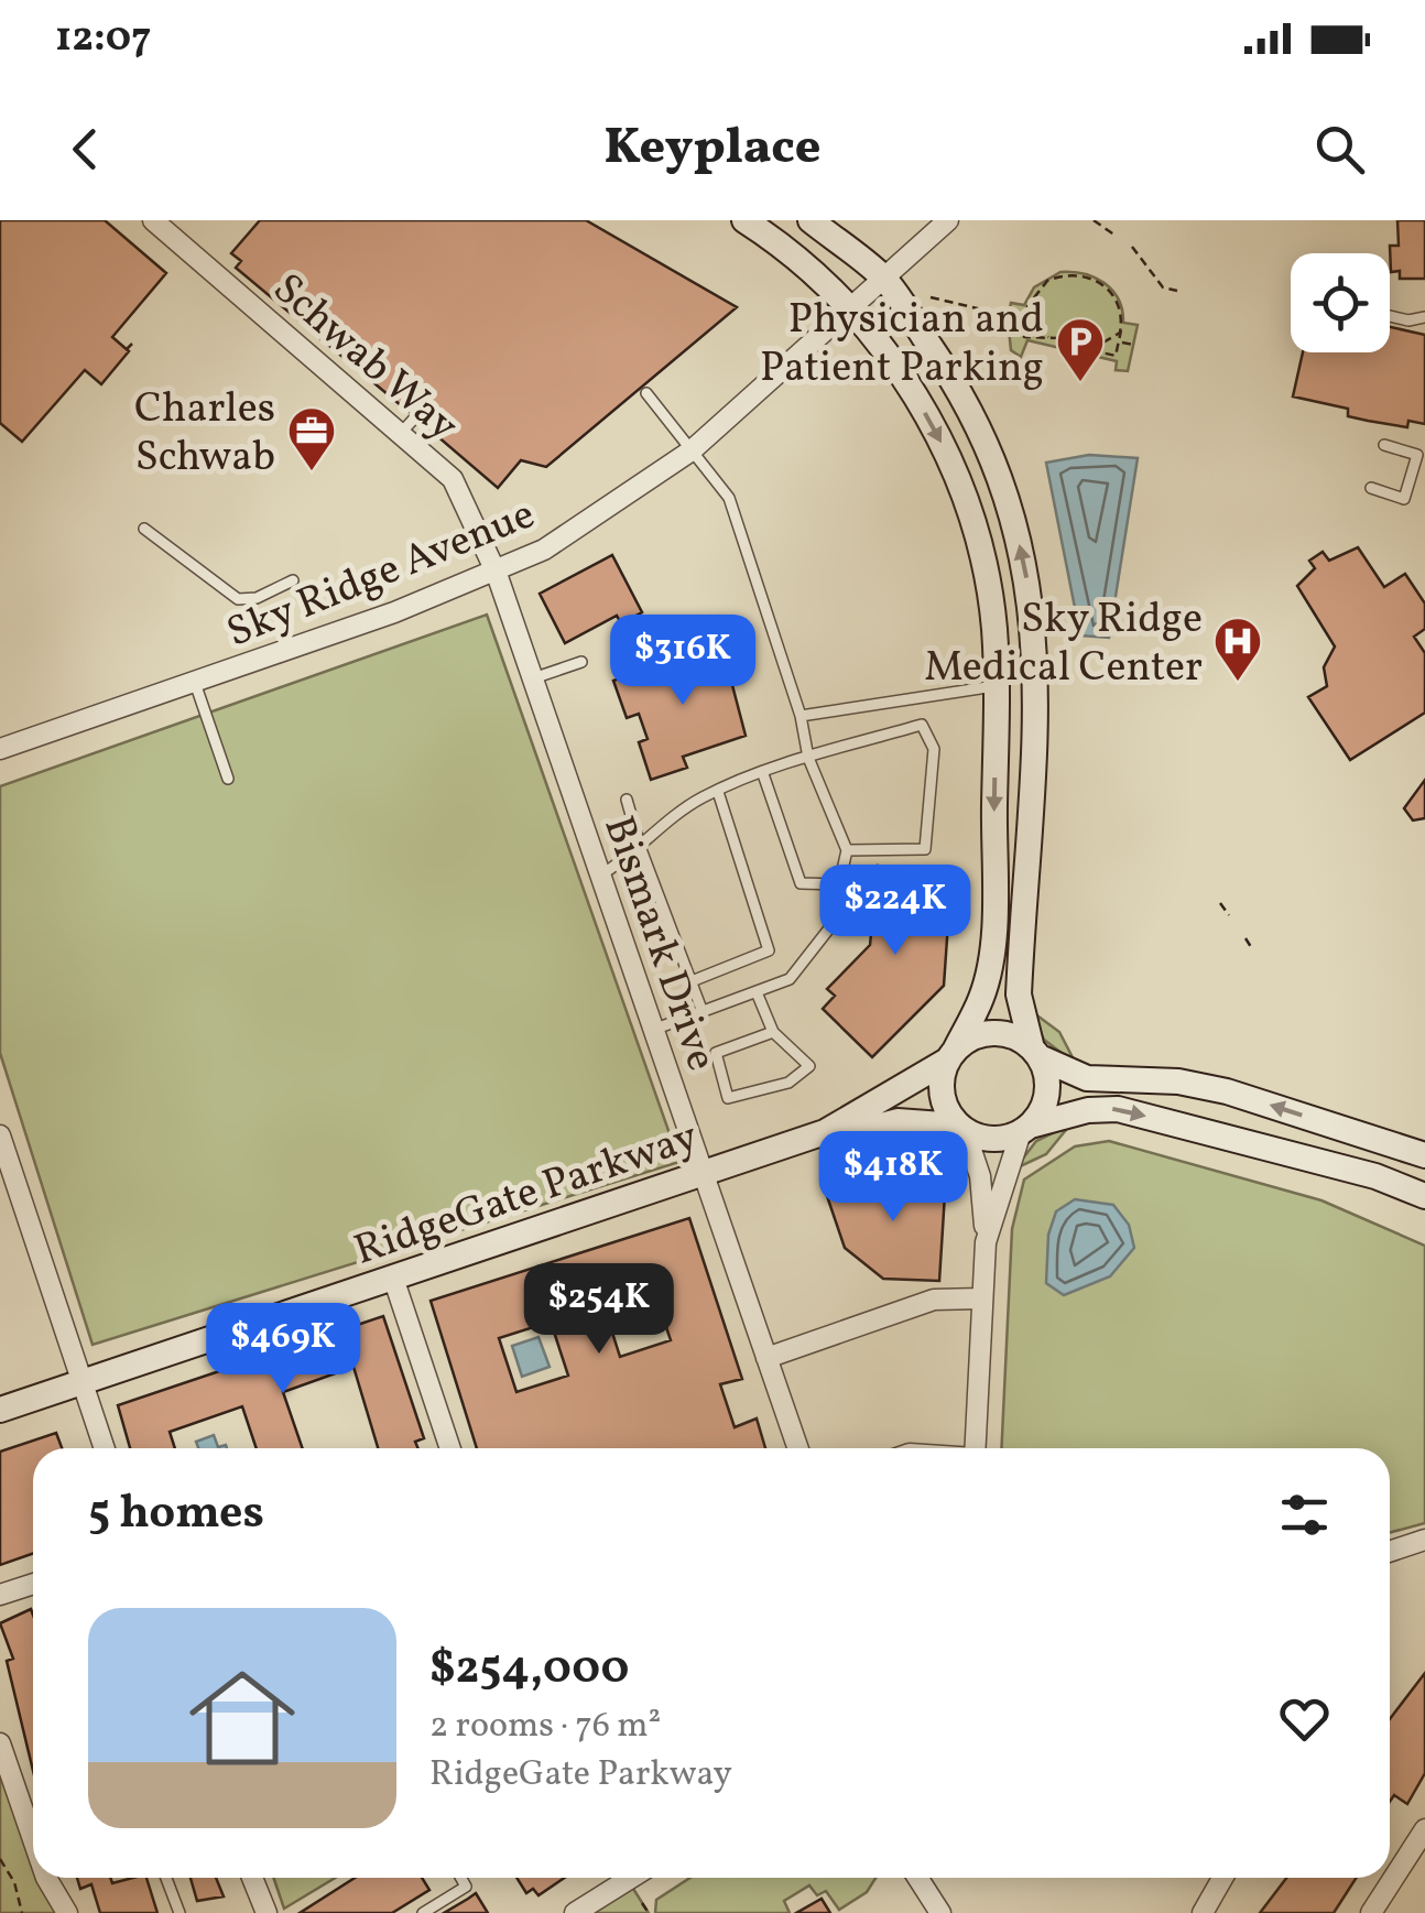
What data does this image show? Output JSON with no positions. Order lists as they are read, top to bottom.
{
  "streets": {
    "main road": ["RidgeGate Parkway"],
    "street": ["Schwab Way", "Sky Ridge Avenue", "Bismark Drive"]
  },
  "crossings": [
    ["Schwab Way", "Sky Ridge Avenue"],
    ["Schwab Way", "Bismark Drive"],
    ["Sky Ridge Avenue", "Bismark Drive"],
    ["Bismark Drive", "RidgeGate Parkway"]
  ],
  "places": {
    "parking": ["Physician and Patient Parking"],
    "office": ["Charles Schwab"],
    "hospital": ["Sky Ridge Medical Center"]
  },
  "page": {
    "status": "12:07",
    "header": "Keyplace",
    "price": [
      "$316K",
      "$224K",
      "$418K",
      "$254K",
      "$469K"
    ],
    "heading": "5 homes",
    "list": [
      {
        "name": "$254,000",
        "note": "2 rooms · 76 m² · RidgeGate Parkway"
      }
    ]
  }
}
